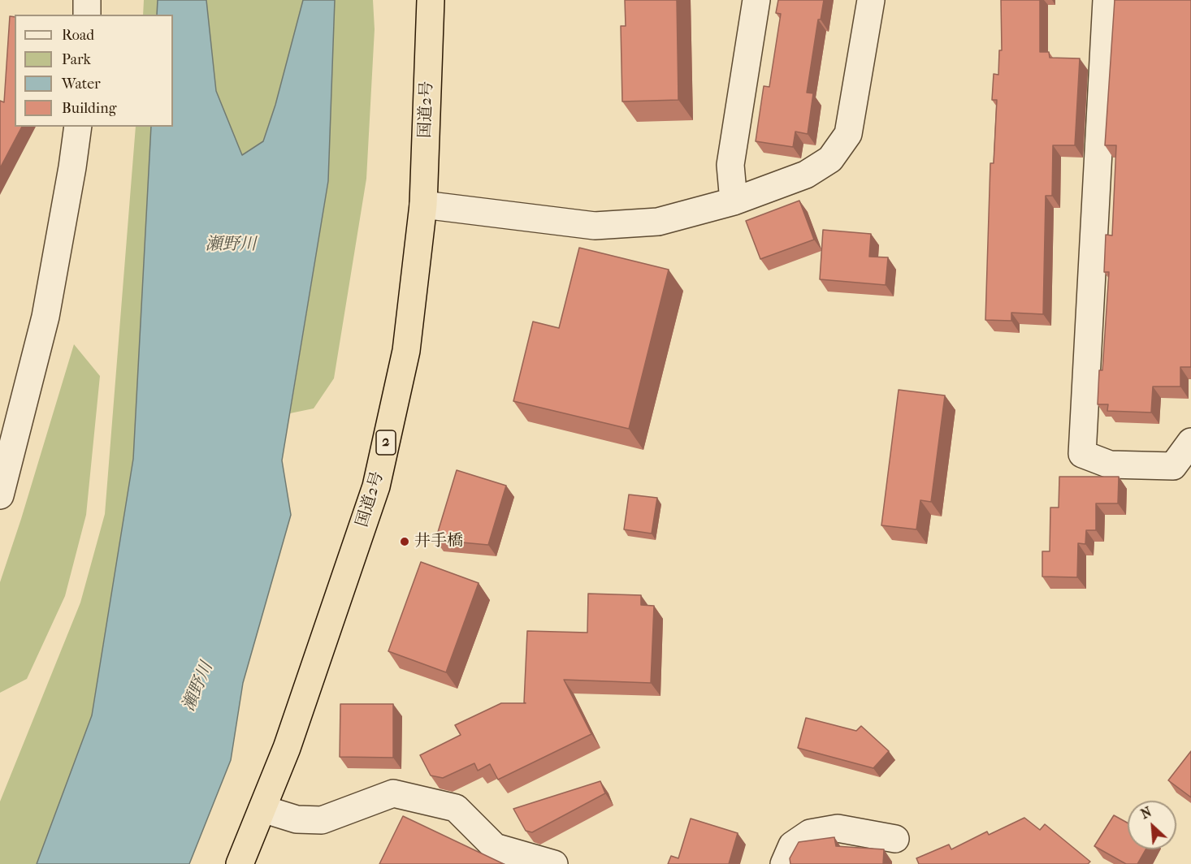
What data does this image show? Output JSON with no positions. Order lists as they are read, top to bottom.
{
  "streets": {
    "highway": ["国道2号", "2"]
  },
  "water": ["瀬野川"],
  "places": ["井手橋"],
  "legend": [
    "Road",
    "Park",
    "Water",
    "Building"
  ],
  "north": "top left"
}
